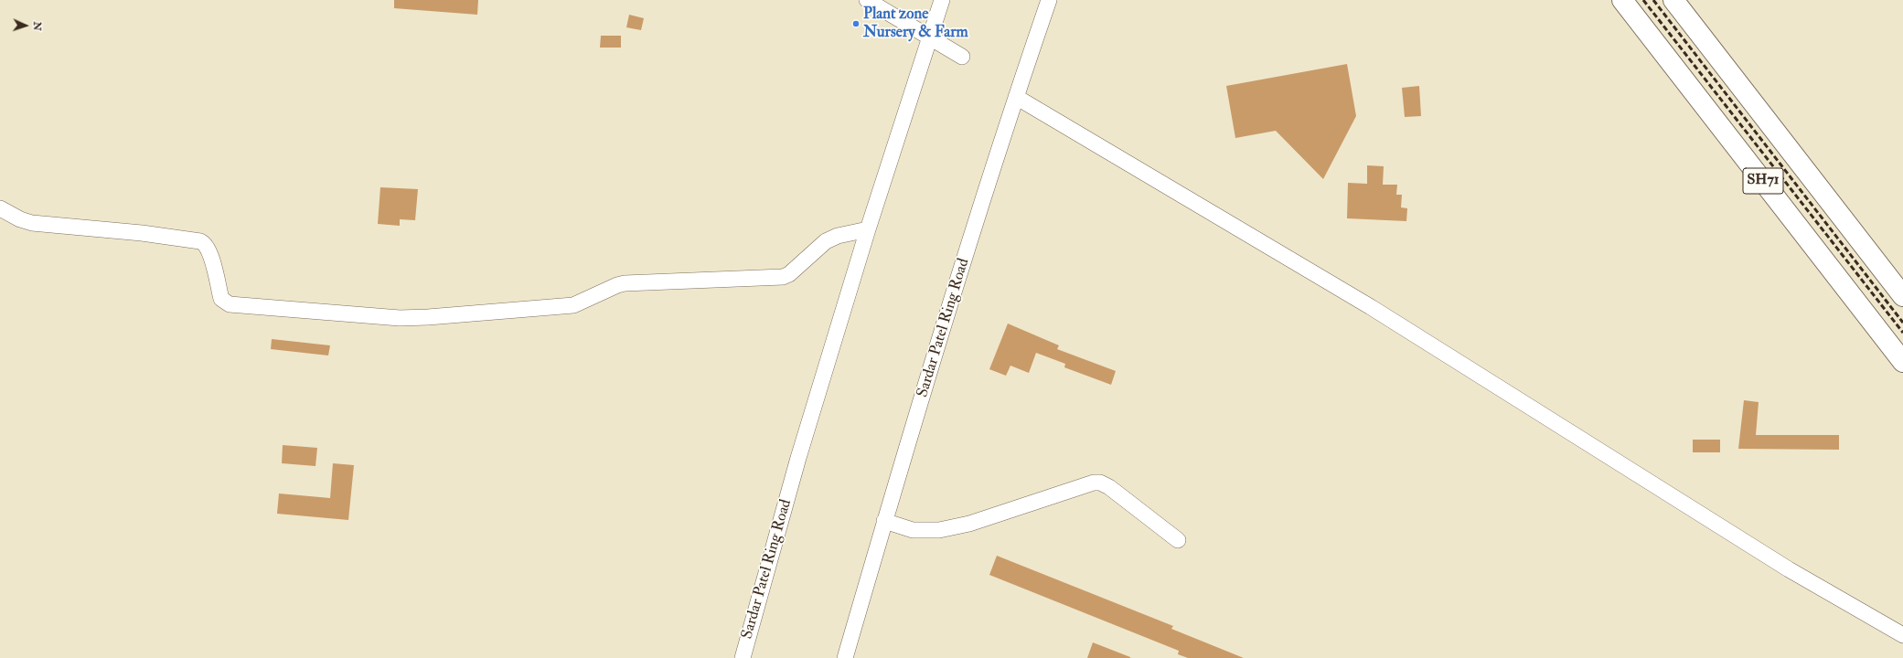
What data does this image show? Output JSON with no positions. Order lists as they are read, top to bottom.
{
  "streets": {
    "main road": ["SH71"],
    "street": ["Sardar Patel Ring Road"]
  },
  "places": ["Plant zone Nursery & Farm"],
  "north": "right"
}
